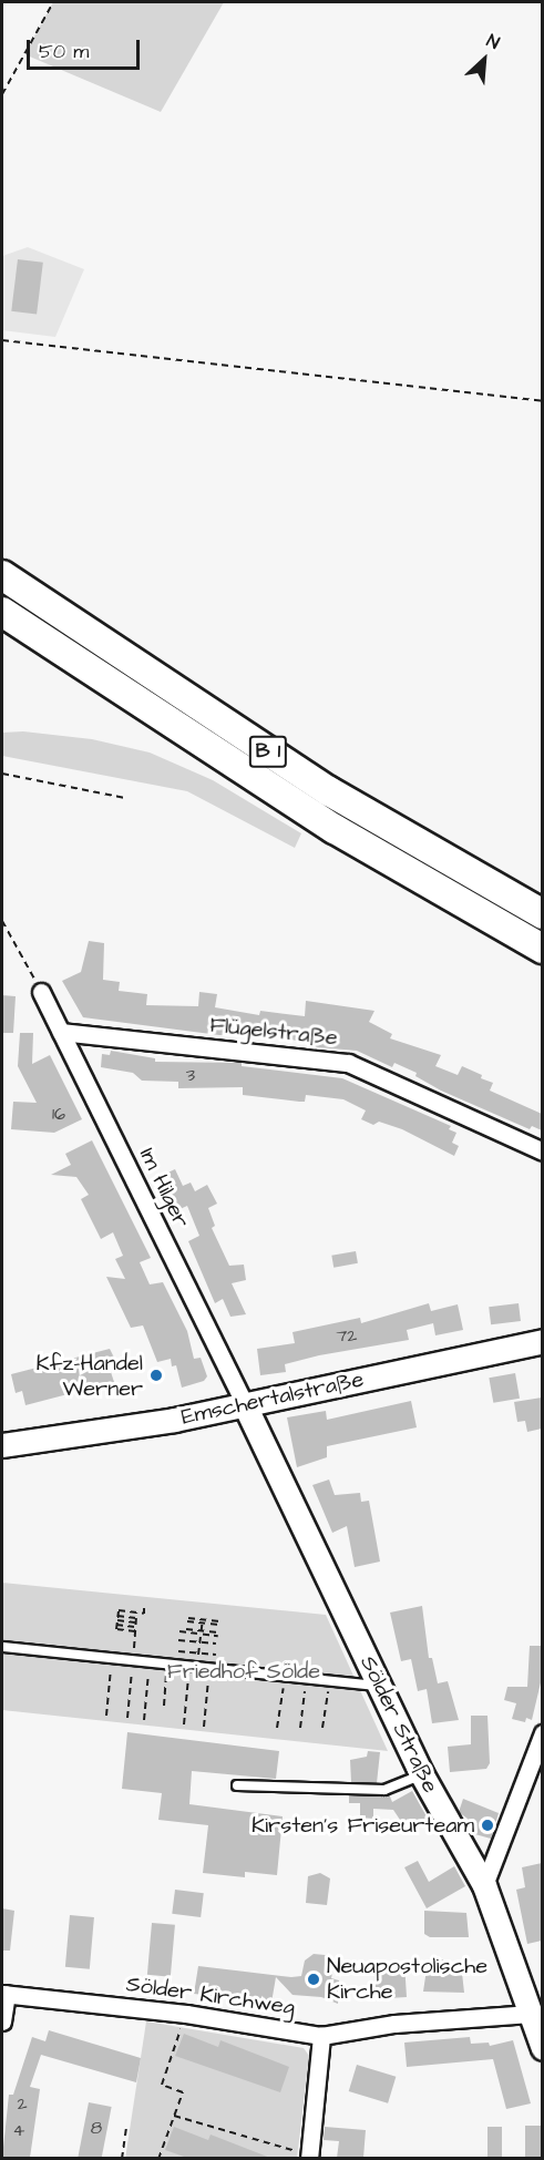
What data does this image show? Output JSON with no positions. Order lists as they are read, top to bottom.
{
  "streets": {
    "highway": ["B 1"],
    "main road": ["Emschertalstraße", "Sölder Straße"],
    "street": ["Flügelstraße", "Im Hilger", "Sölder Kirchweg"]
  },
  "crossings": [
    ["Flügelstraße", "Im Hilger"],
    ["Im Hilger", "Emschertalstraße"],
    ["Im Hilger", "Sölder Straße"],
    ["Emschertalstraße", "Sölder Straße"],
    ["Sölder Straße", "Sölder Kirchweg"]
  ],
  "parks": ["Friedhof Sölde"],
  "places": ["Kfz-Handel Werner", "Kirsten's Friseurteam", "Neuapostolische Kirche"],
  "house_numbers": [
    "3",
    "16",
    "72",
    "2",
    "8",
    "4"
  ],
  "scale_bar": "50 m",
  "north": "top right"
}
